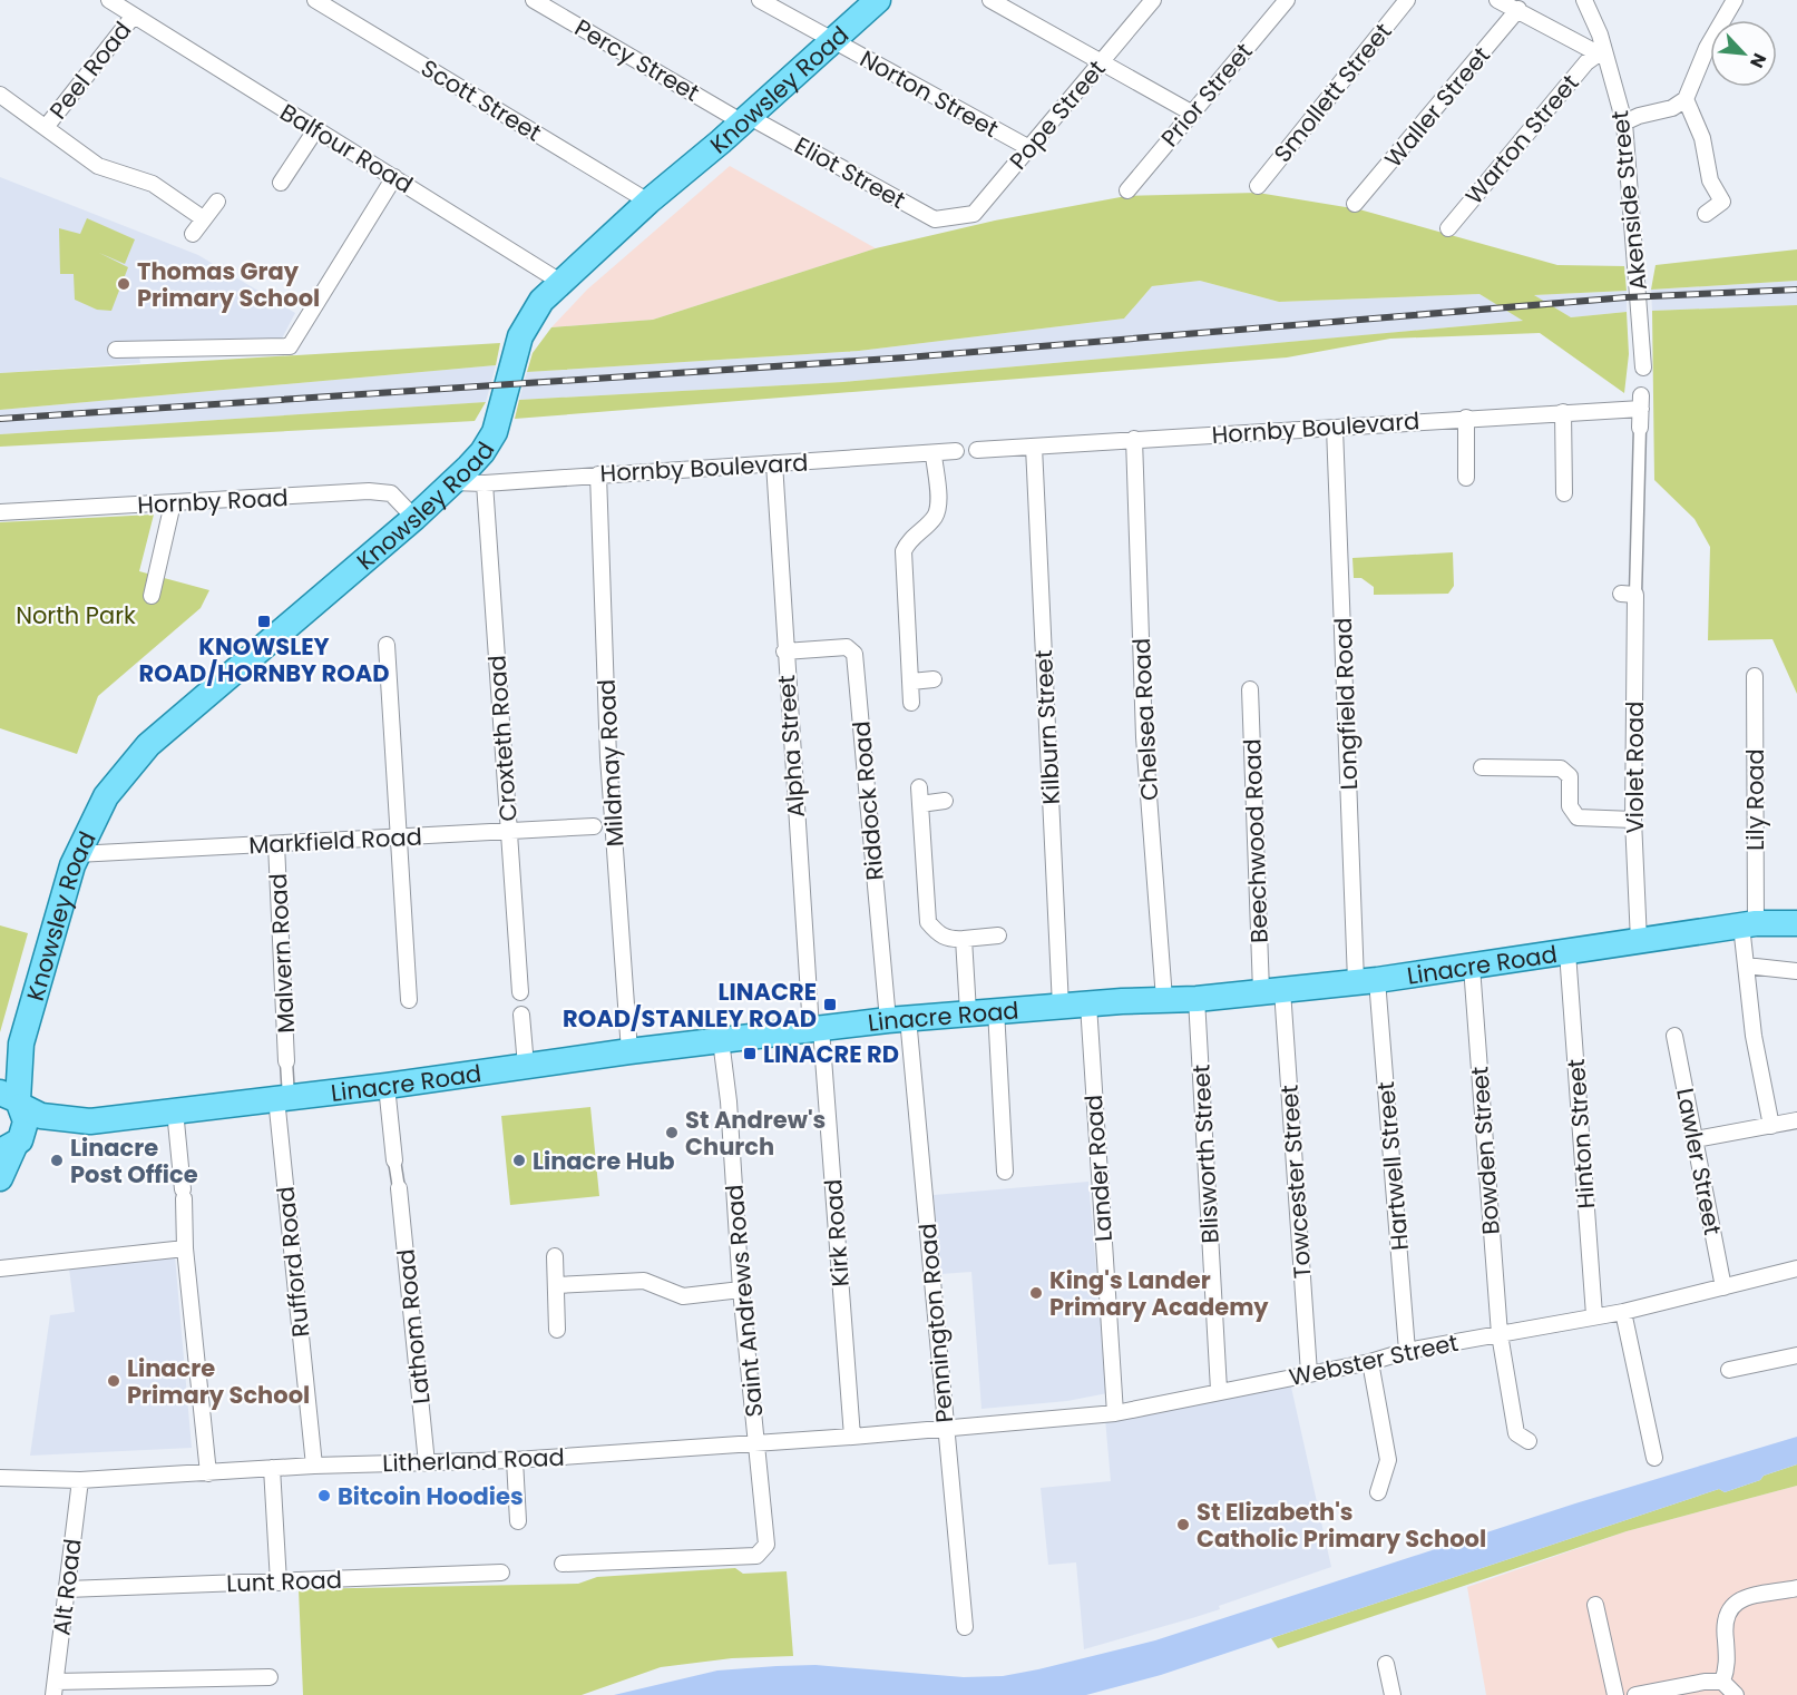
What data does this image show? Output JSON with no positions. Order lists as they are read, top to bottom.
{
  "streets": {
    "main road": ["Knowsley Road", "Linacre Road"],
    "street": [
      "Percy Street",
      "Peel Road",
      "Smollett Street",
      "Norton Street",
      "Prior Street",
      "Scott Street",
      "Waller Street",
      "Pope Street",
      "Warton Street",
      "Balfour Road",
      "Eliot Street",
      "Akenside Street",
      "Hornby Boulevard",
      "Hornby Road",
      "Longfield Road",
      "Chelsea Road",
      "Kilburn Street",
      "Croxteth Road",
      "Alpha Street",
      "Mildmay Road",
      "Violet Road",
      "Lily Road",
      "Riddock Road",
      "Markfield Road",
      "Beechwood Road",
      "Malvern Road",
      "Hinton Street",
      "Bowden Street",
      "Blisworth Street",
      "Lawler Street",
      "Hartwell Street",
      "Lander Road",
      "Towcester Street",
      "Kirk Road",
      "Rufford Road",
      "Saint Andrews Road",
      "Pennington Road",
      "Lathom Road",
      "Webster Street",
      "Litherland Road",
      "Lunt Road",
      "Alt Road"
    ]
  },
  "crossings": [
    ["Percy Street", "Knowsley Road"],
    ["Percy Street", "Eliot Street"],
    ["Peel Road", "Balfour Road"],
    ["Knowsley Road", "Norton Street"],
    ["Knowsley Road", "Scott Street"],
    ["Knowsley Road", "Balfour Road"],
    ["Knowsley Road", "Eliot Street"],
    ["Knowsley Road", "Hornby Boulevard"],
    ["Knowsley Road", "Hornby Road"],
    ["Knowsley Road", "Markfield Road"],
    ["Knowsley Road", "Linacre Road"],
    ["Norton Street", "Pope Street"],
    ["Pope Street", "Eliot Street"],
    ["Warton Street", "Akenside Street"],
    ["Hornby Boulevard", "Longfield Road"],
    ["Hornby Boulevard", "Chelsea Road"],
    ["Hornby Boulevard", "Kilburn Street"],
    ["Hornby Boulevard", "Croxteth Road"],
    ["Hornby Boulevard", "Alpha Street"],
    ["Hornby Boulevard", "Mildmay Road"],
    ["Hornby Boulevard", "Violet Road"],
    ["Longfield Road", "Linacre Road"],
    ["Longfield Road", "Hartwell Street"],
    ["Chelsea Road", "Linacre Road"],
    ["Kilburn Street", "Linacre Road"],
    ["Croxteth Road", "Markfield Road"],
    ["Alpha Street", "Riddock Road"],
    ["Alpha Street", "Linacre Road"],
    ["Alpha Street", "Kirk Road"],
    ["Mildmay Road", "Linacre Road"],
    ["Violet Road", "Linacre Road"],
    ["Lily Road", "Linacre Road"],
    ["Riddock Road", "Linacre Road"],
    ["Riddock Road", "Pennington Road"],
    ["Markfield Road", "Malvern Road"],
    ["Beechwood Road", "Linacre Road"],
    ["Beechwood Road", "Towcester Street"],
    ["Linacre Road", "Hinton Street"],
    ["Linacre Road", "Bowden Street"],
    ["Linacre Road", "Blisworth Street"],
    ["Linacre Road", "Hartwell Street"],
    ["Linacre Road", "Lander Road"],
    ["Linacre Road", "Towcester Street"],
    ["Linacre Road", "Kirk Road"],
    ["Linacre Road", "Rufford Road"],
    ["Linacre Road", "Saint Andrews Road"],
    ["Linacre Road", "Pennington Road"],
    ["Hinton Street", "Webster Street"],
    ["Bowden Street", "Webster Street"],
    ["Blisworth Street", "Webster Street"],
    ["Lawler Street", "Webster Street"],
    ["Hartwell Street", "Webster Street"],
    ["Lander Road", "Webster Street"],
    ["Towcester Street", "Webster Street"],
    ["Kirk Road", "Litherland Road"],
    ["Rufford Road", "Litherland Road"],
    ["Saint Andrews Road", "Litherland Road"],
    ["Pennington Road", "Webster Street"],
    ["Pennington Road", "Litherland Road"],
    ["Lathom Road", "Litherland Road"],
    ["Webster Street", "Litherland Road"],
    ["Litherland Road", "Alt Road"],
    ["Lunt Road", "Alt Road"]
  ],
  "parks": ["North Park"],
  "places": {
    "other": [
      "Thomas Gray Primary School",
      "St Andrew's Church",
      "Linacre Post Office",
      "Linacre Hub",
      "King's Lander Primary Academy",
      "Linacre Primary School",
      "Bitcoin Hoodies",
      "St Elizabeth's Catholic Primary School"
    ],
    "transit": ["KNOWSLEY ROAD/HORNBY ROAD", "LINACRE ROAD/STANLEY ROAD", "LINACRE RD"]
  },
  "north": "bottom right"
}
